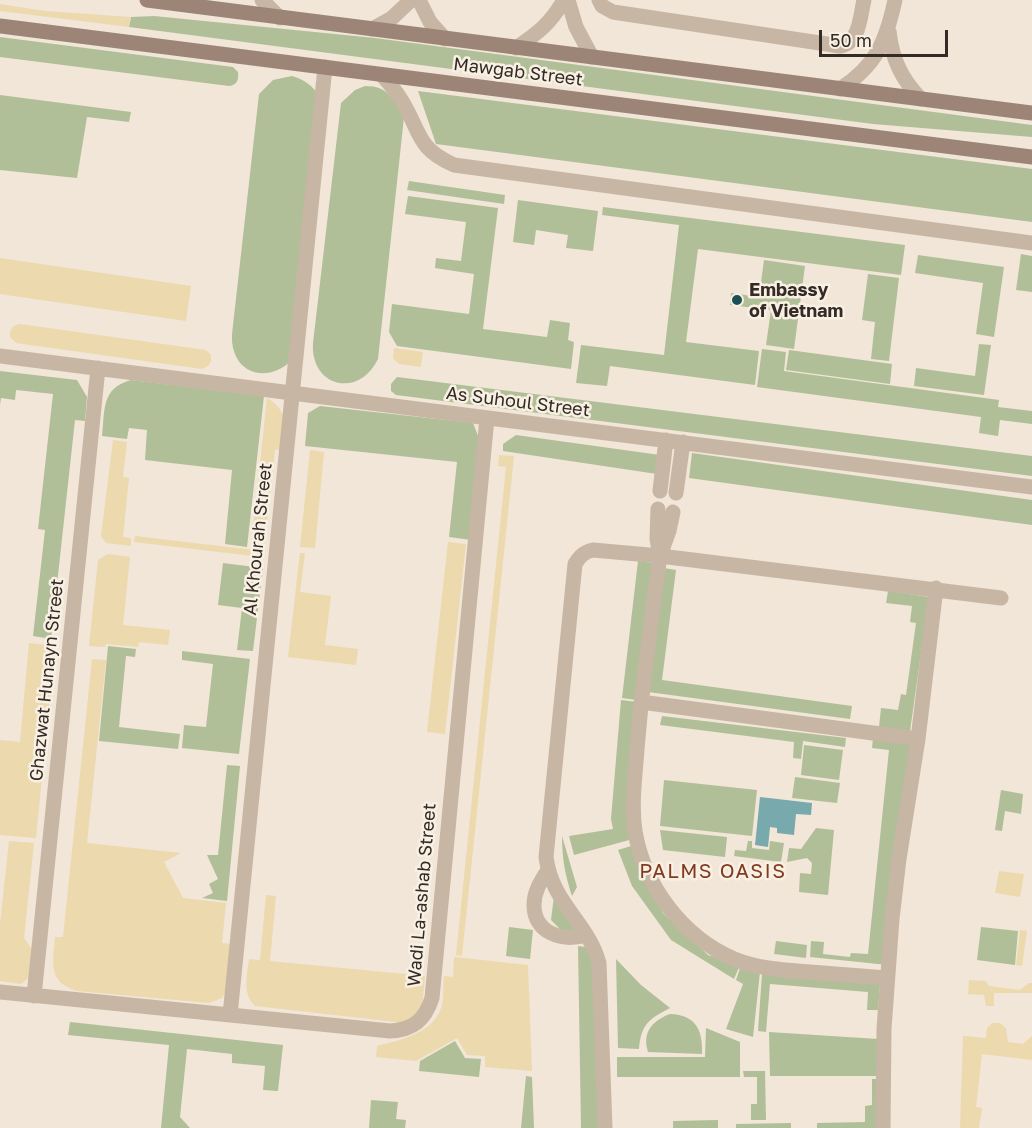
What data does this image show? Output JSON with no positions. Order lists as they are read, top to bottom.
{
  "streets": {
    "main road": ["Mawgab Street"],
    "street": [
      "As Suhoul Street",
      "Al Khourah Street",
      "Ghazwat Hunayn Street",
      "Wadi La-ashab Street"
    ]
  },
  "crossings": [
    ["Mawgab Street", "Al Khourah Street"],
    ["As Suhoul Street", "Al Khourah Street"],
    ["As Suhoul Street", "Ghazwat Hunayn Street"],
    ["As Suhoul Street", "Wadi La-ashab Street"],
    ["Al Khourah Street", "Wadi La-ashab Street"],
    ["Ghazwat Hunayn Street", "Wadi La-ashab Street"]
  ],
  "districts": ["PALMS OASIS"],
  "places": ["Embassy of Vietnam"],
  "scale_bar": "50 m"
}
